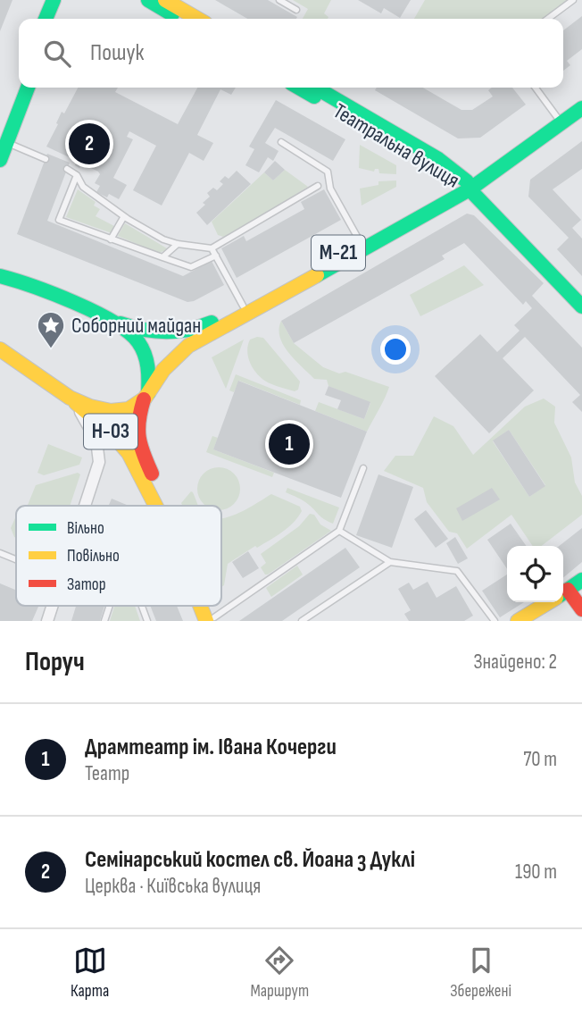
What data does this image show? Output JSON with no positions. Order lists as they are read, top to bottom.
{
  "streets": {
    "main road": ["Театральна вулиця", "М-21", "Н-03"]
  },
  "crossings": [
    ["Театральна вулиця", "М-21"],
    ["М-21", "Н-03"]
  ],
  "places": {
    "place": ["Соборний майдан"]
  },
  "legend": ["Вільно", "Повільно", "Затор"],
  "page": {
    "search": "Пошук",
    "pins": ["2", "1"],
    "heading": ["Поруч", "Знайдено: 2"],
    "list": [
      {
        "mark": "1",
        "name": "Драмтеатр ім. Івана Кочерги",
        "note": "Театр",
        "value": "70 m"
      },
      {
        "mark": "2",
        "name": "Семінарський костел св. Йоана з Дуклі",
        "note": "Церква · Київська вулиця",
        "value": "190 m"
      }
    ],
    "nav": ["Карта", "Маршрут", "Збережені"]
  }
}
